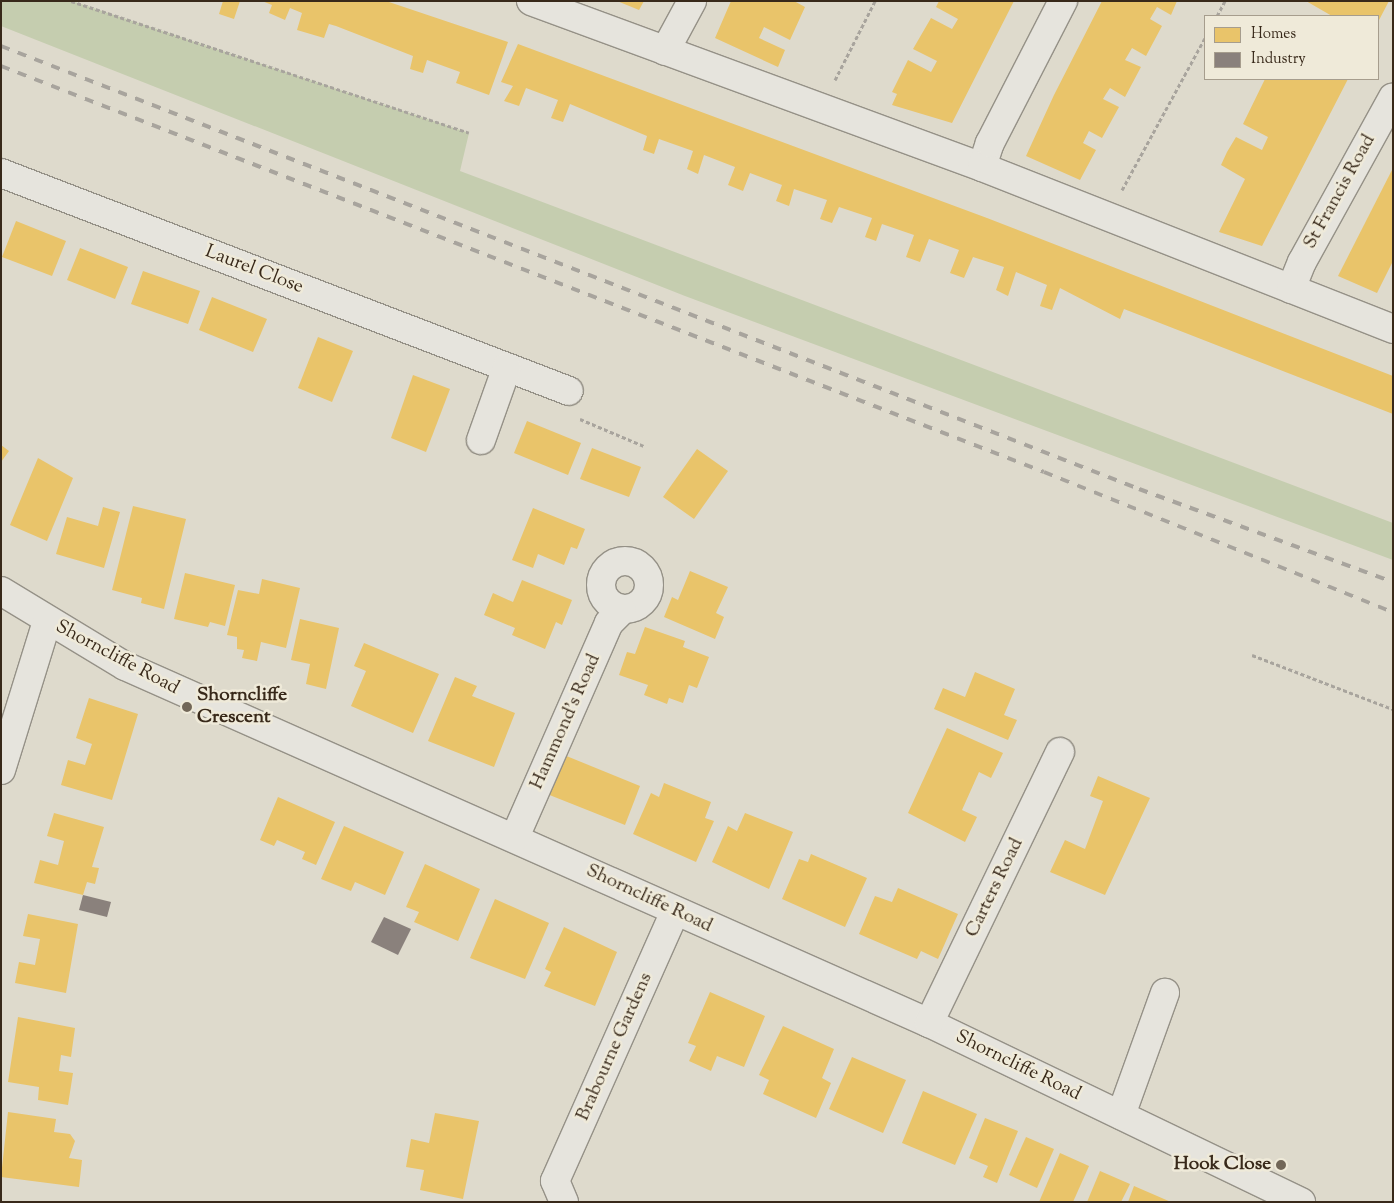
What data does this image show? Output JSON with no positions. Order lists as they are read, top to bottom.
{
  "streets": {
    "street": [
      "St Francis Road",
      "Laurel Close",
      "Shorncliffe Road",
      "Hammond's Road",
      "Carters Road",
      "Brabourne Gardens"
    ]
  },
  "crossings": [
    ["Shorncliffe Road", "Hammond's Road"],
    ["Shorncliffe Road", "Carters Road"],
    ["Shorncliffe Road", "Brabourne Gardens"]
  ],
  "places": ["Shorncliffe Crescent", "Hook Close"],
  "legend": ["Homes", "Industry"]
}
